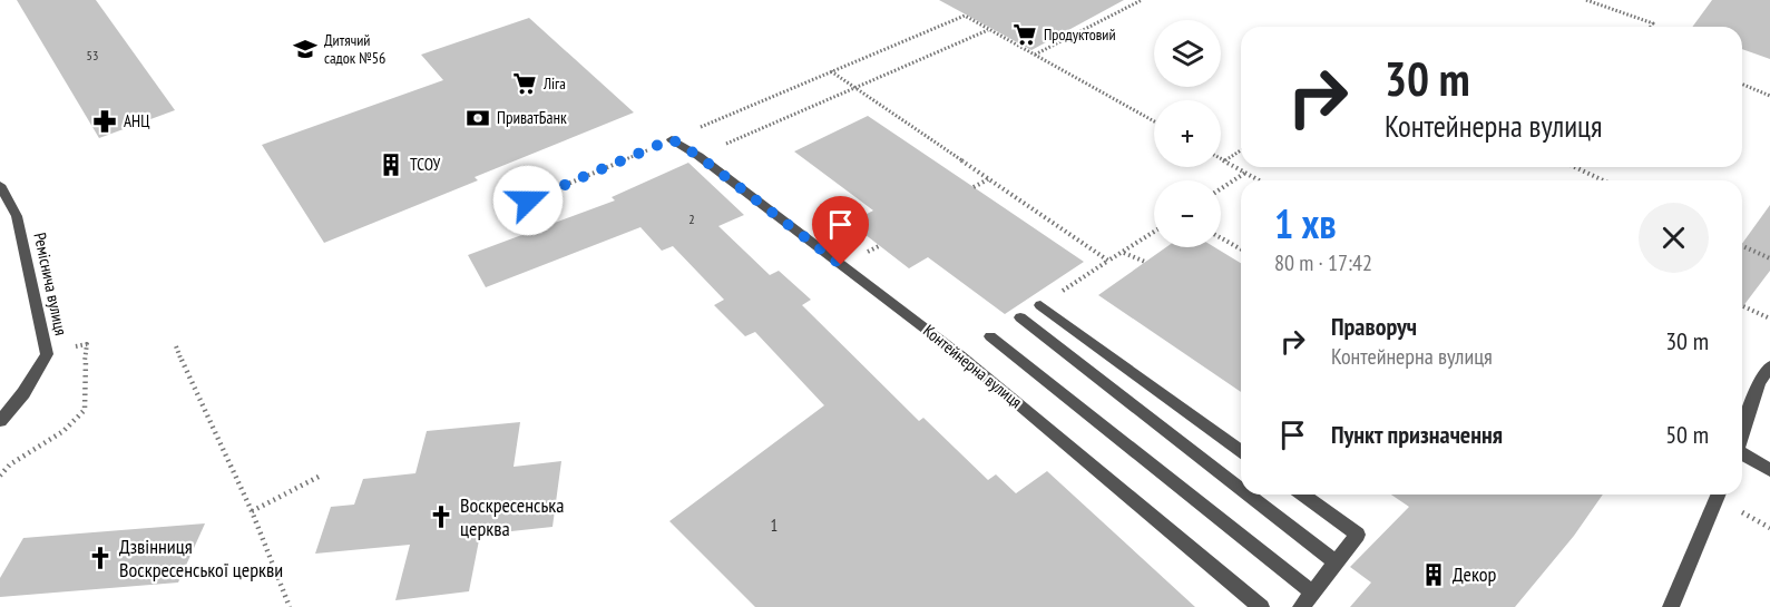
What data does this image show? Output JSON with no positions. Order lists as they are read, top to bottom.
{
  "streets": {
    "street": ["Реміснича вулиця", "Контейнерна вулиця"]
  },
  "places": {
    "supermarket": ["Продуктовий", "Ліга"],
    "school or university": ["Дитячий садок №56"],
    "bank": ["ПриватБанк"],
    "pharmacy": ["АНЦ"],
    "building": ["ТСОУ", "Декор"],
    "church": ["Воскресенська церква", "Дзвінниця Воскресенської церкви"]
  },
  "house_numbers": ["53", "2", "1"],
  "page": {
    "map_buttons": ["+", "−"],
    "turn": ["30 m", "Контейнерна вулиця"],
    "heading": ["1 хв", "80 m · 17:42"],
    "list": [
      {
        "name": "Праворуч",
        "note": "Контейнерна вулиця",
        "value": "30 m"
      },
      {
        "name": "Пункт призначення",
        "value": "50 m"
      }
    ]
  }
}
